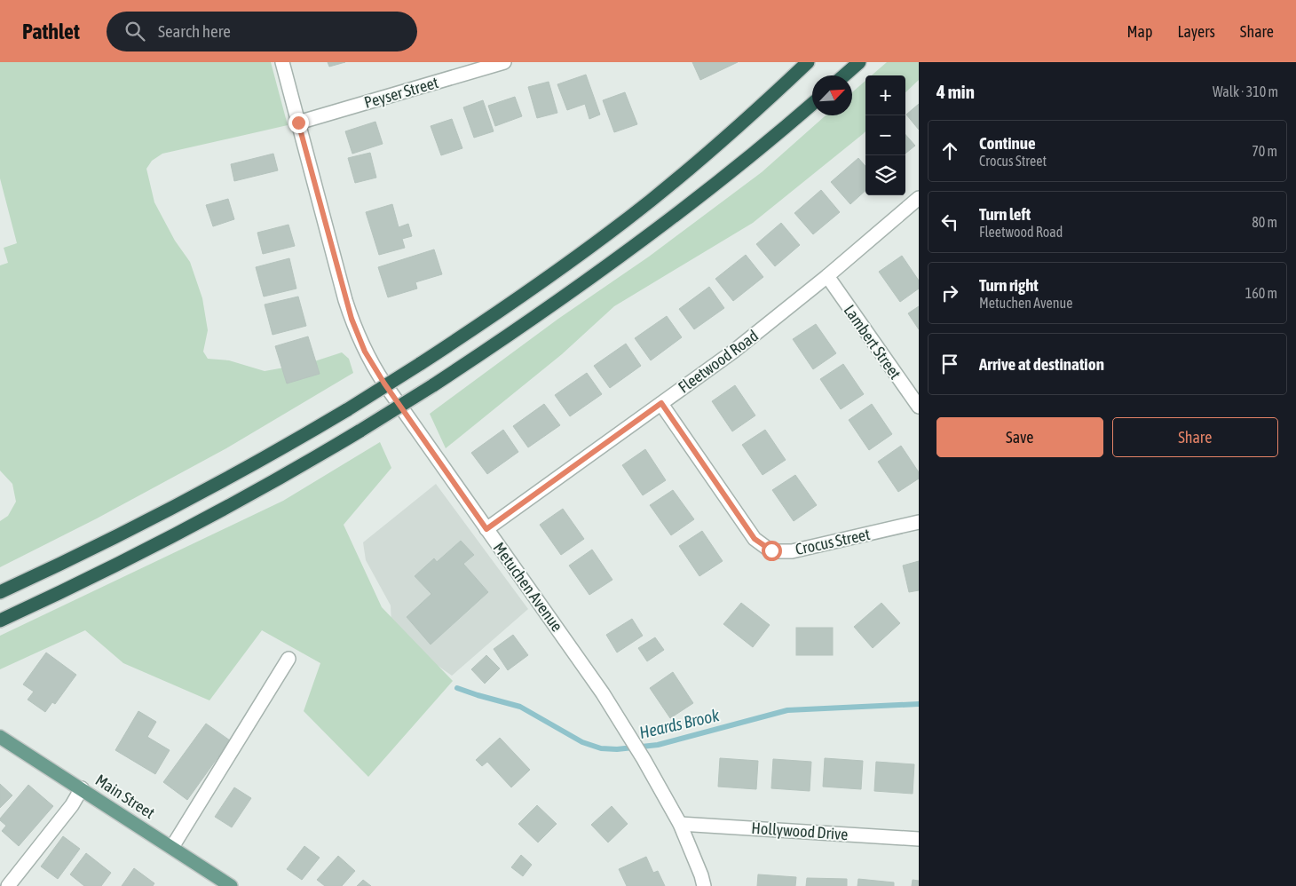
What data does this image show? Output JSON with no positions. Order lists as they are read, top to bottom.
{
  "streets": {
    "main road": ["Main Street"],
    "street": [
      "Peyser Street",
      "Lambert Street",
      "Fleetwood Road",
      "Crocus Street",
      "Metuchen Avenue",
      "Hollywood Drive"
    ]
  },
  "crossings": [
    ["Peyser Street", "Metuchen Avenue"],
    ["Lambert Street", "Fleetwood Road"],
    ["Fleetwood Road", "Crocus Street"],
    ["Fleetwood Road", "Metuchen Avenue"],
    ["Metuchen Avenue", "Hollywood Drive"]
  ],
  "water": ["Heards Brook"],
  "north": "top right",
  "page": {
    "header": "Pathlet",
    "search": "Search here",
    "nav": ["Map", "Layers", "Share"],
    "heading": ["4 min", "Walk · 310 m"],
    "map_buttons": ["+", "−"],
    "list": [
      ["Continue", "Crocus Street", "70 m"],
      ["Turn left", "Fleetwood Road", "80 m"],
      ["Turn right", "Metuchen Avenue", "160 m"],
      "Arrive at destination"
    ],
    "buttons": ["Save", "Share"]
  }
}
